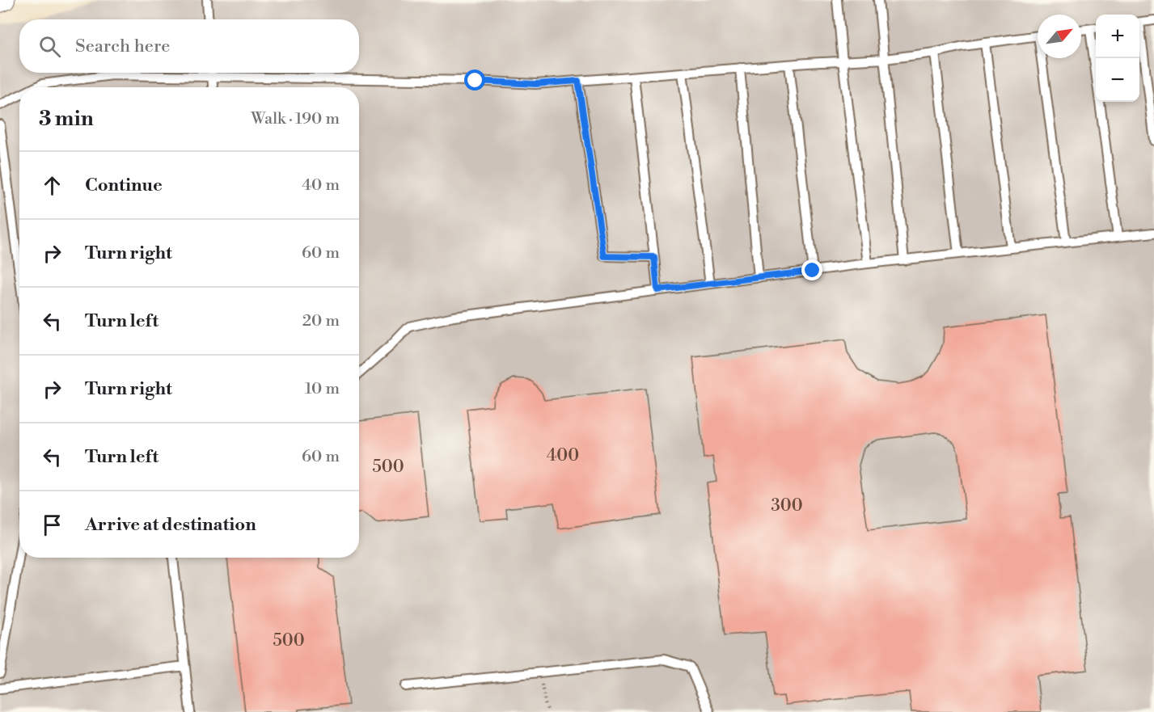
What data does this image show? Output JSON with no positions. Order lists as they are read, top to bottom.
{
  "house_numbers": [
    "400",
    "500",
    "300",
    "500"
  ],
  "north": "top right",
  "page": {
    "map_buttons": ["+", "−"],
    "search": "Search here",
    "heading": ["3 min", "Walk · 190 m"],
    "list": [
      ["Continue", "40 m"],
      ["Turn right", "60 m"],
      ["Turn left", "20 m"],
      ["Turn right", "10 m"],
      ["Turn left", "60 m"],
      "Arrive at destination"
    ]
  }
}
